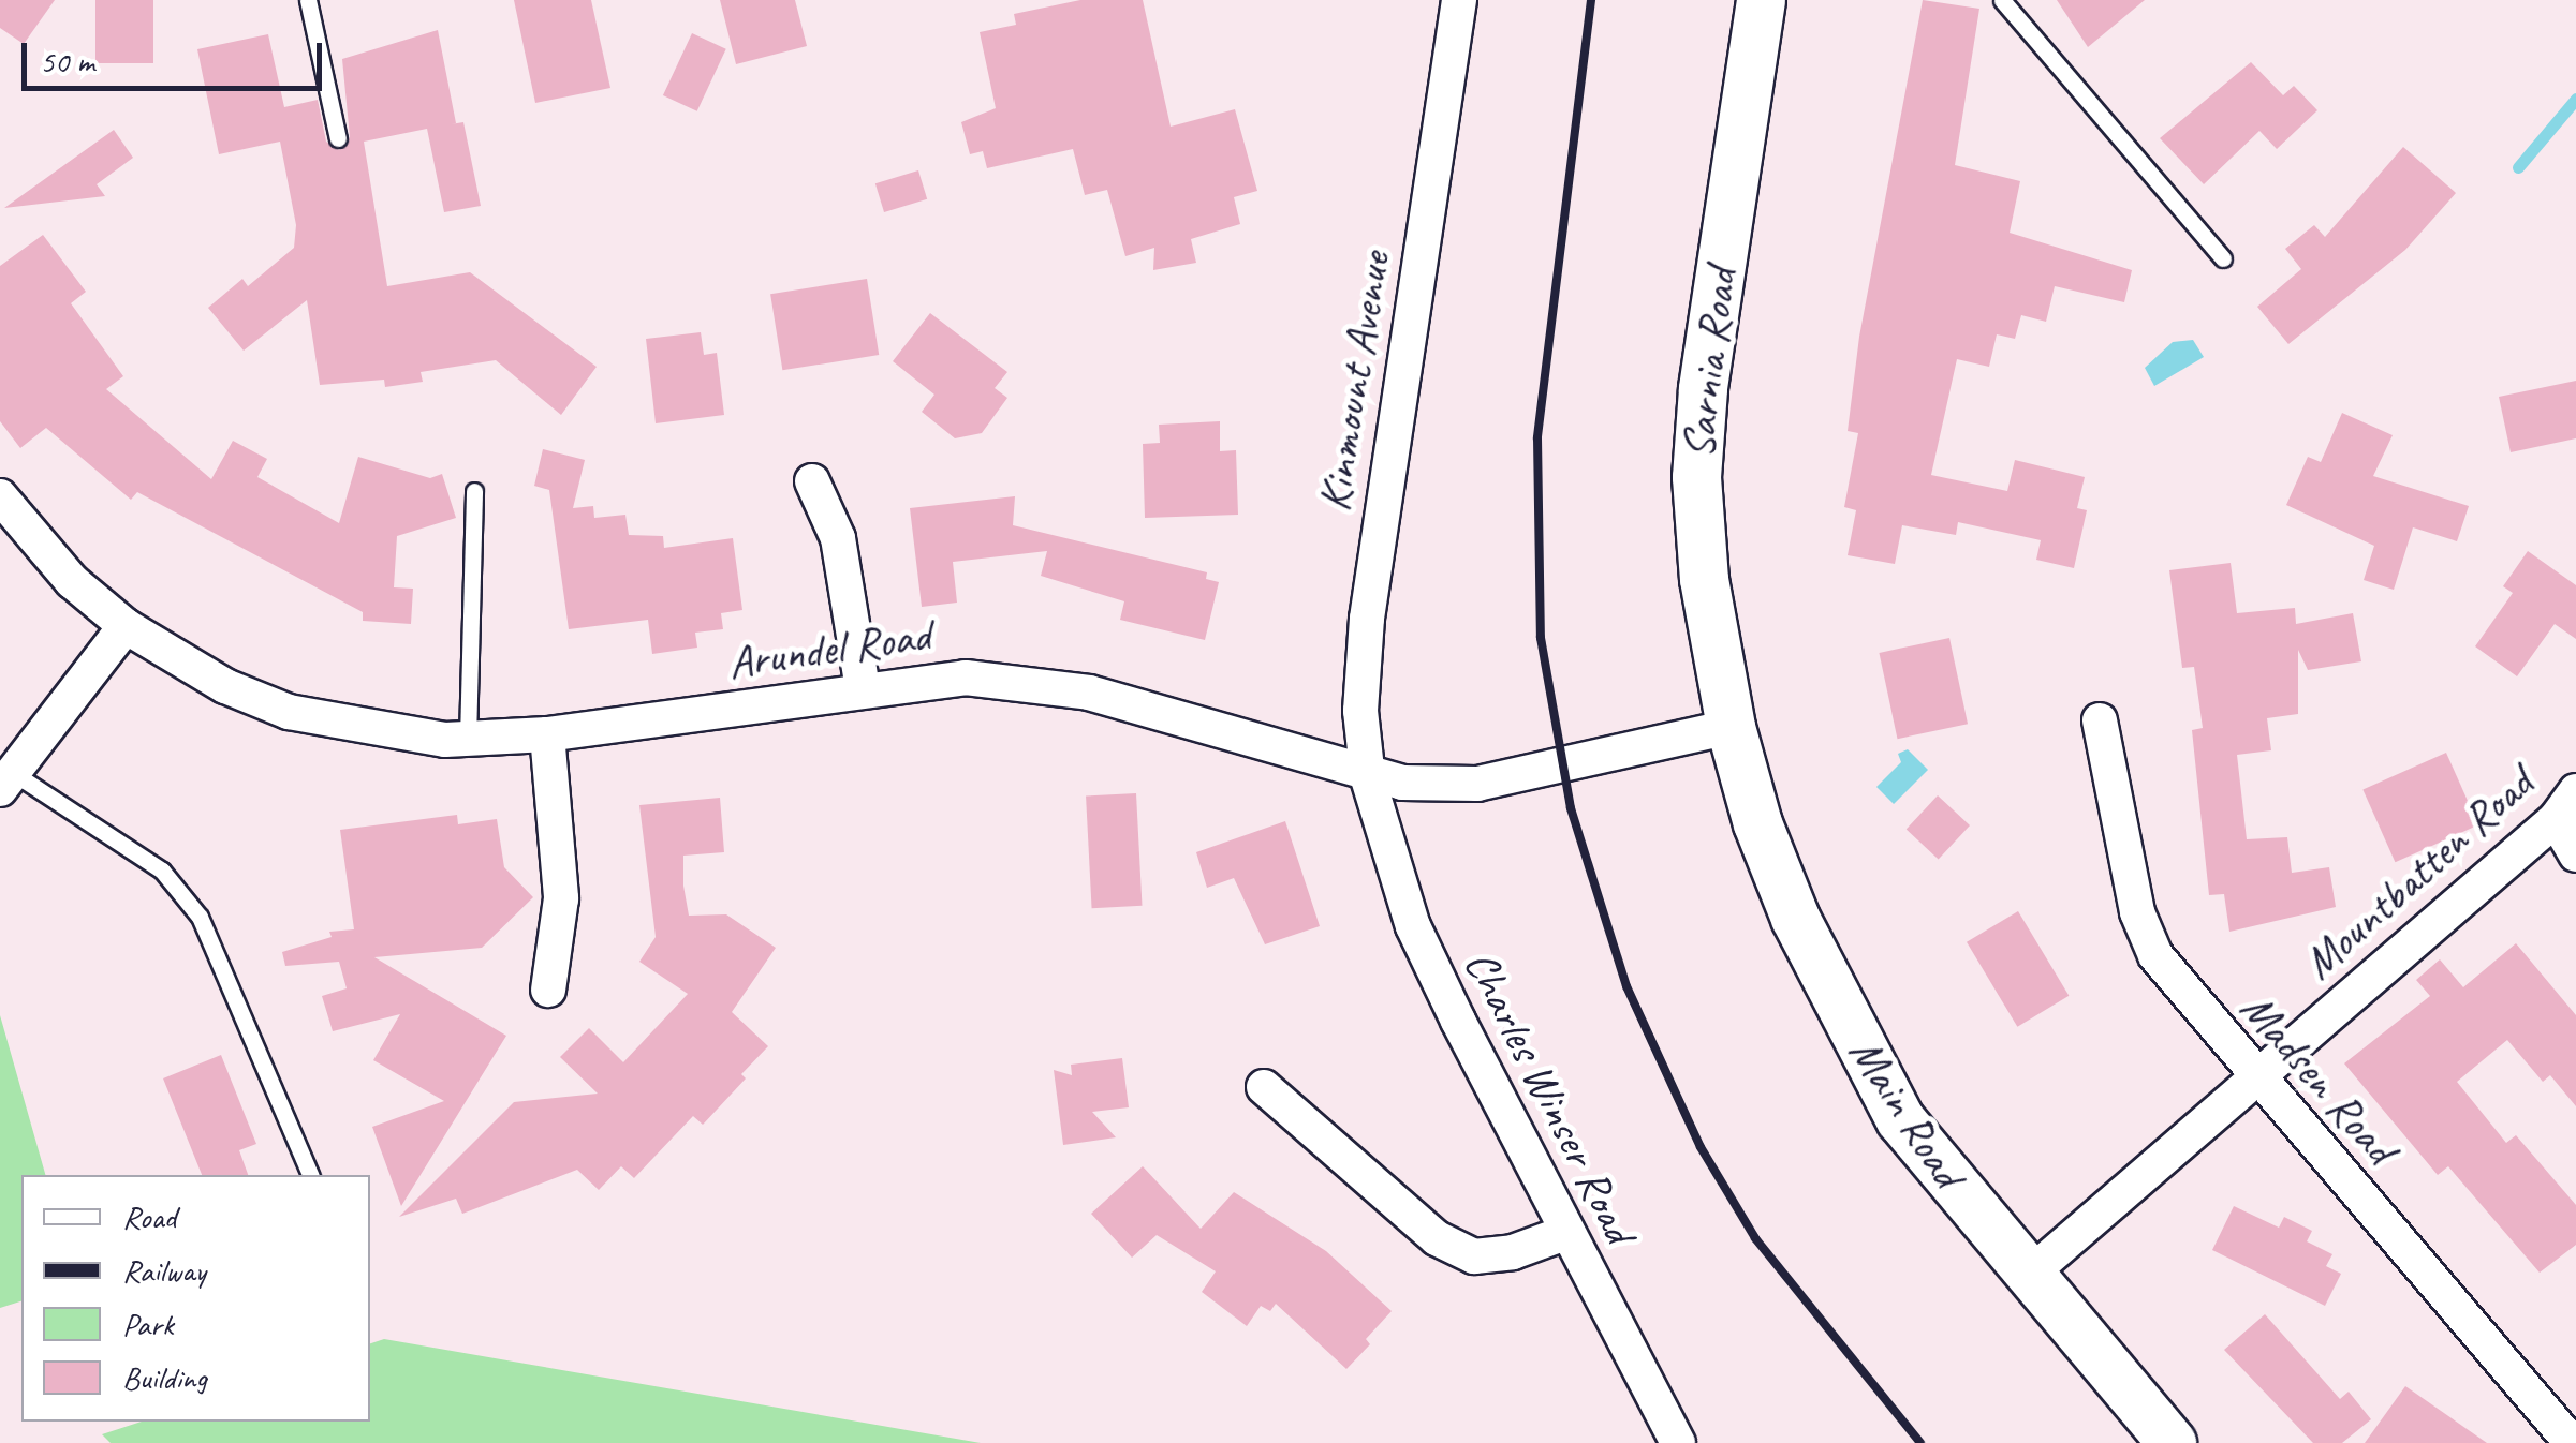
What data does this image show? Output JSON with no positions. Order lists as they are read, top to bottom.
{
  "streets": {
    "main road": ["Sarnia Road", "Main Road"],
    "street": [
      "Kinmount Avenue",
      "Arundel Road",
      "Mountbatten Road",
      "Madsen Road",
      "Charles Winser Road"
    ]
  },
  "crossings": [
    ["Sarnia Road", "Arundel Road"],
    ["Sarnia Road", "Main Road"],
    ["Kinmount Avenue", "Arundel Road"],
    ["Kinmount Avenue", "Charles Winser Road"],
    ["Arundel Road", "Charles Winser Road"],
    ["Arundel Road", "Main Road"],
    ["Mountbatten Road", "Madsen Road"],
    ["Mountbatten Road", "Main Road"]
  ],
  "legend": [
    "Road",
    "Railway",
    "Park",
    "Building"
  ],
  "scale_bar": "50 m"
}
